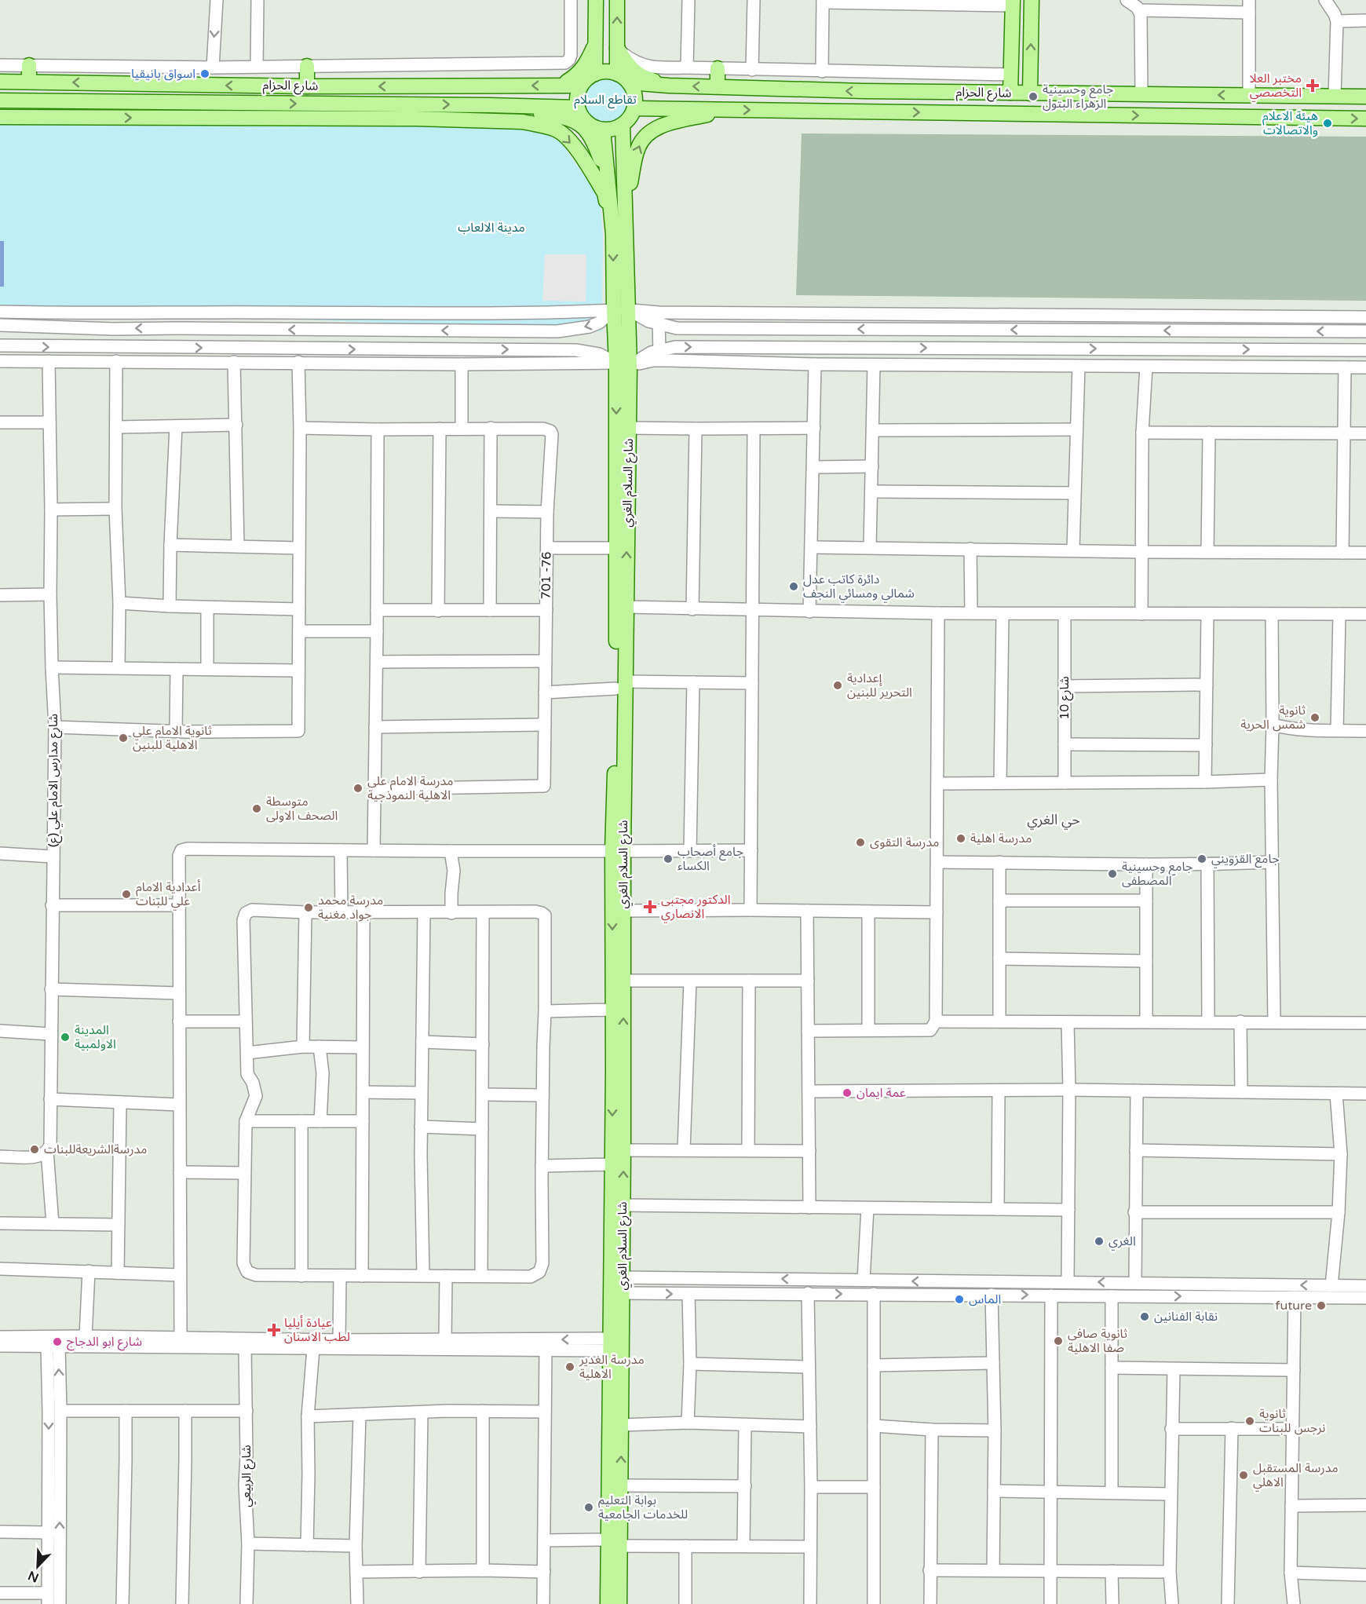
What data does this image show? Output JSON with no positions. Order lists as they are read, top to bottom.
{
  "streets": {
    "main road": ["شارع الحزام", "شارع السلام الغري"],
    "street": [
      "701 -76",
      "شارع 10",
      "شارع مدارس الامام علي (ع)",
      "شارع الربيعي"
    ]
  },
  "crossings": [
    ["شارع الحزام", "شارع السلام الغري"]
  ],
  "districts": ["حي الغري"],
  "parks": ["تقاطع السلام", "مدينة الالعاب"],
  "places": {
    "other": [
      "اسواق بانيقيا",
      "جامع وحسينية الزهراء البتول",
      "هيئة الاعلام والاتصالات",
      "دائرة كاتب عدل شمالي ومسائي النجف",
      "إعدادية التحرير للبنين",
      "ثانوية شمس الحرية",
      "ثانوية الامام علي الاهلية للبنين",
      "مدرسة الامام علي الاهلية النموذجية",
      "متوسطة الصحف الاولى",
      "مدرسة اهلية",
      "مدرسة التقوى",
      "جامع أصحاب الكساء",
      "جامع القزويني",
      "جامع وحسينية المصطفى",
      "أعدادية الامام علي للبنات",
      "مدرسة محمد جواد مغنية",
      "المدينة الاولمبية",
      "عمة ايمان",
      "مدرسةالشريعةللبنات",
      "الغري",
      "الماس",
      "future",
      "نقابة الفنانين",
      "ثانوية صافي صفا الاهلية",
      "شارع ابو الدجاج",
      "مدرسة الغدير الاهلية",
      "ثانوية نرجس للبنات",
      "مدرسة المستقبل الاهلي",
      "بوابة التعليم للخدمات الجامعية"
    ],
    "health": ["مختبر العلا التخصصي", "الدكتور مجتبى الانصاري", "عيادة أيليا لطب الاسنان"]
  },
  "north": "bottom left"
}
